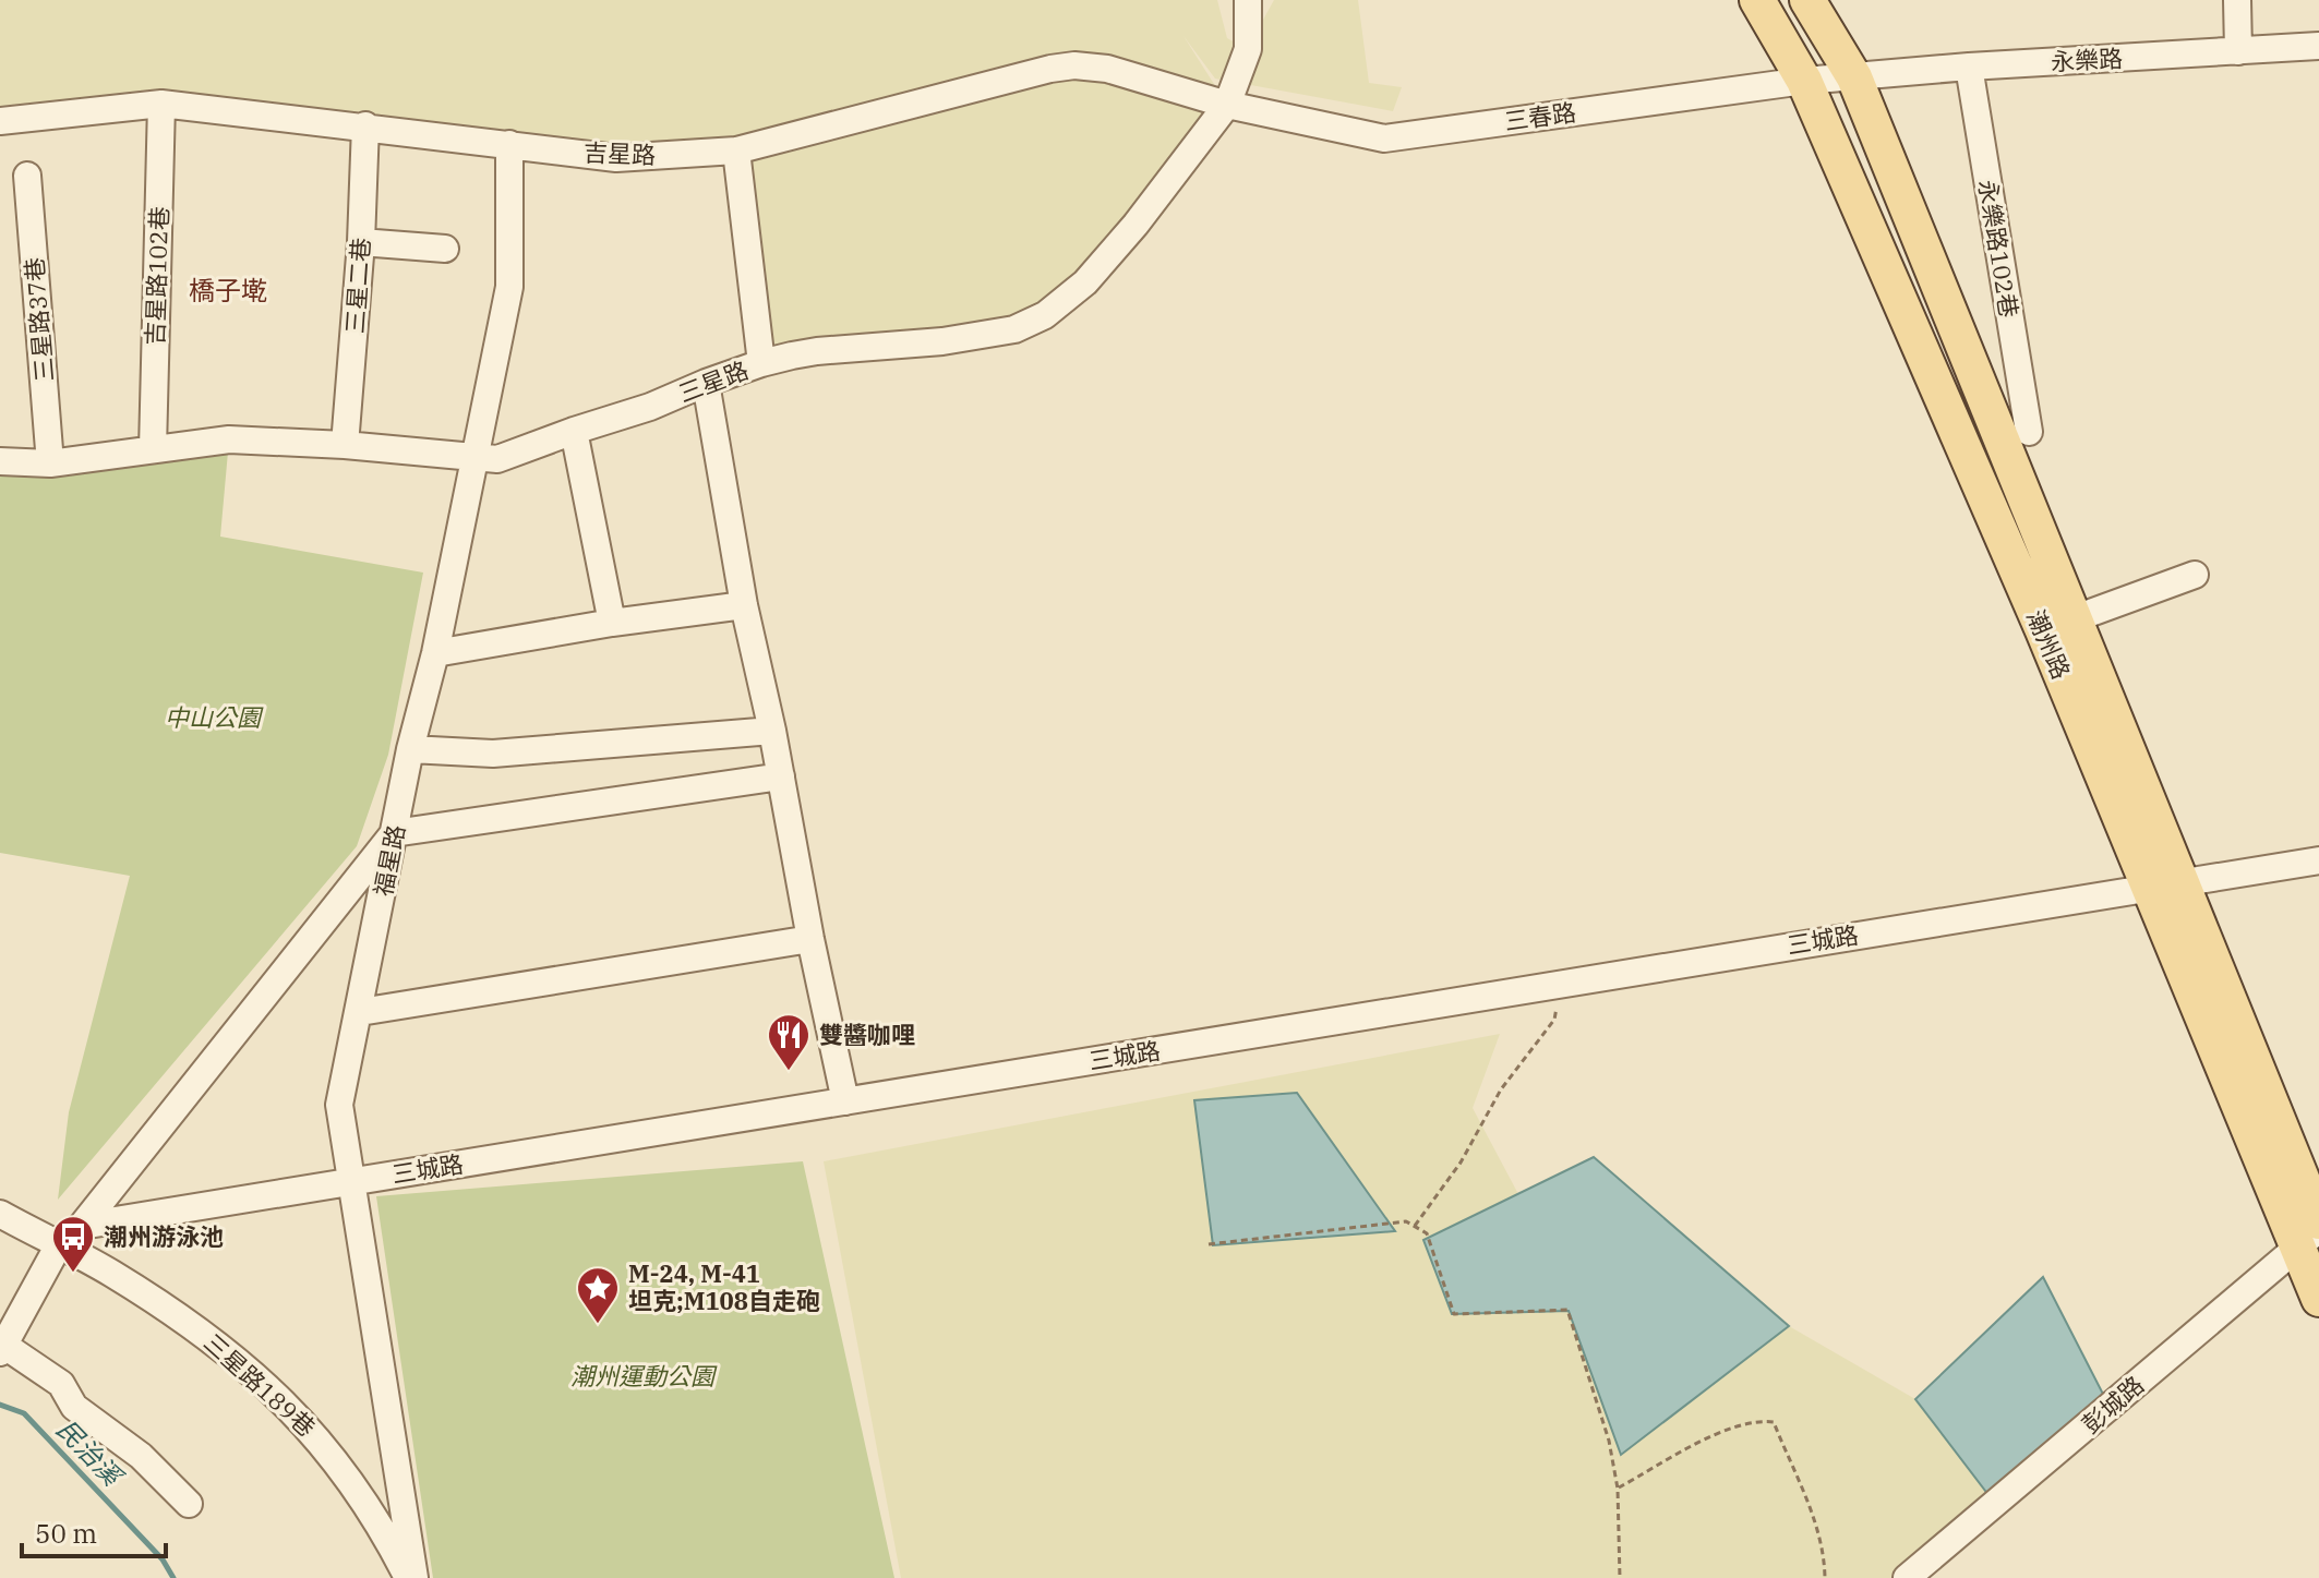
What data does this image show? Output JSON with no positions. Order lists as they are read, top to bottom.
{
  "streets": {
    "main road": ["潮州路"],
    "street": [
      "永樂路",
      "三春路",
      "吉星路",
      "永樂路102巷",
      "吉星路102巷",
      "三星二巷",
      "三星路37巷",
      "三星路",
      "福星路",
      "三城路",
      "三星路189巷",
      "彭城路"
    ]
  },
  "crossings": [
    ["永樂路", "三春路"],
    ["永樂路", "永樂路102巷"],
    ["永樂路", "潮州路"],
    ["三春路", "吉星路"],
    ["三春路", "三星路"],
    ["三春路", "潮州路"],
    ["吉星路", "吉星路102巷"],
    ["吉星路", "三星二巷"],
    ["吉星路", "三星路"],
    ["吉星路", "福星路"],
    ["吉星路102巷", "三星路"],
    ["三星二巷", "三星路"],
    ["三星路37巷", "三星路"],
    ["三星路", "福星路"],
    ["潮州路", "三城路"],
    ["潮州路", "彭城路"],
    ["福星路", "三城路"]
  ],
  "districts": ["橋子墘"],
  "water": ["民治溪"],
  "parks": ["中山公園", "潮州運動公園"],
  "places": {
    "restaurant": ["雙醬咖哩"],
    "bus stop": ["潮州游泳池"],
    "place": ["M-24, M-41 坦克;M108自走砲"]
  },
  "scale_bar": "50 m"
}
